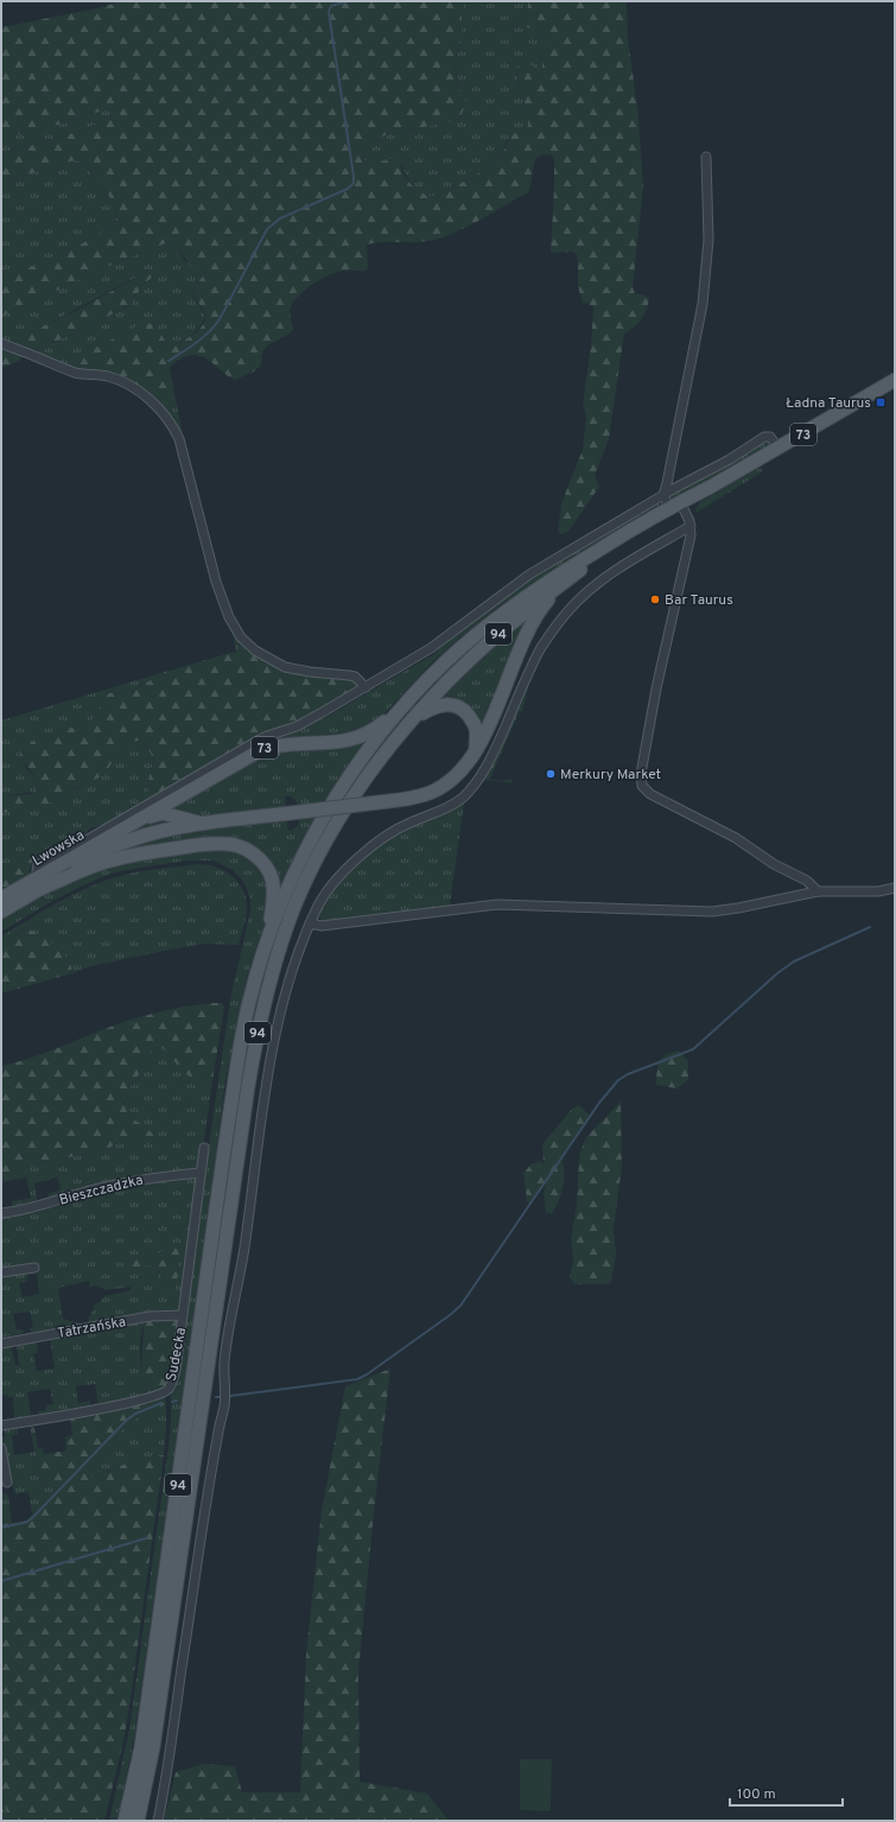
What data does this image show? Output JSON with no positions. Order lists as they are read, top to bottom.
{
  "streets": {
    "main road": ["73", "94", "Lwowska"],
    "street": ["Bieszczadzka", "Tatrzańska", "Sudecka"]
  },
  "crossings": [
    ["73", "94"],
    ["73", "Lwowska"],
    ["Bieszczadzka", "Sudecka"],
    ["Tatrzańska", "Sudecka"]
  ],
  "places": {
    "transit": ["Ładna Taurus"],
    "other": ["Bar Taurus", "Merkury Market"]
  },
  "scale_bar": "100 m"
}
